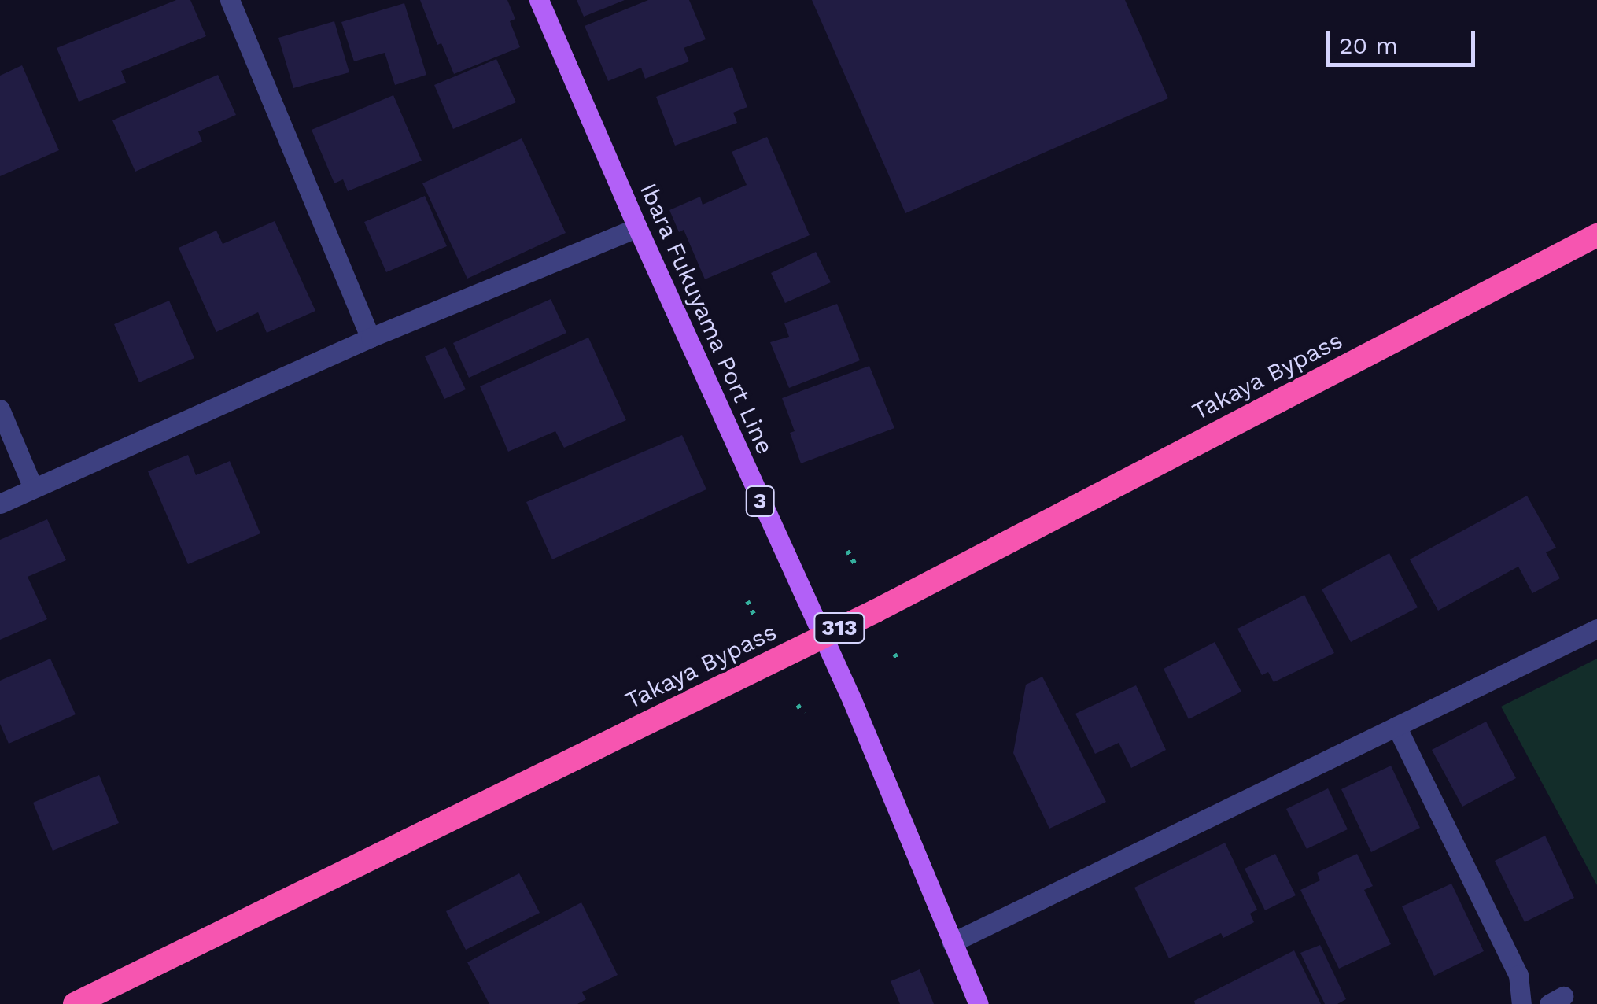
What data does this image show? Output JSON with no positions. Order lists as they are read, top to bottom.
{
  "streets": {
    "highway": ["Takaya Bypass", "313"],
    "main road": ["Ibara Fukuyama Port Line", "3"]
  },
  "crossings": [
    ["Ibara Fukuyama Port Line", "Takaya Bypass"]
  ],
  "scale_bar": "20 m"
}
